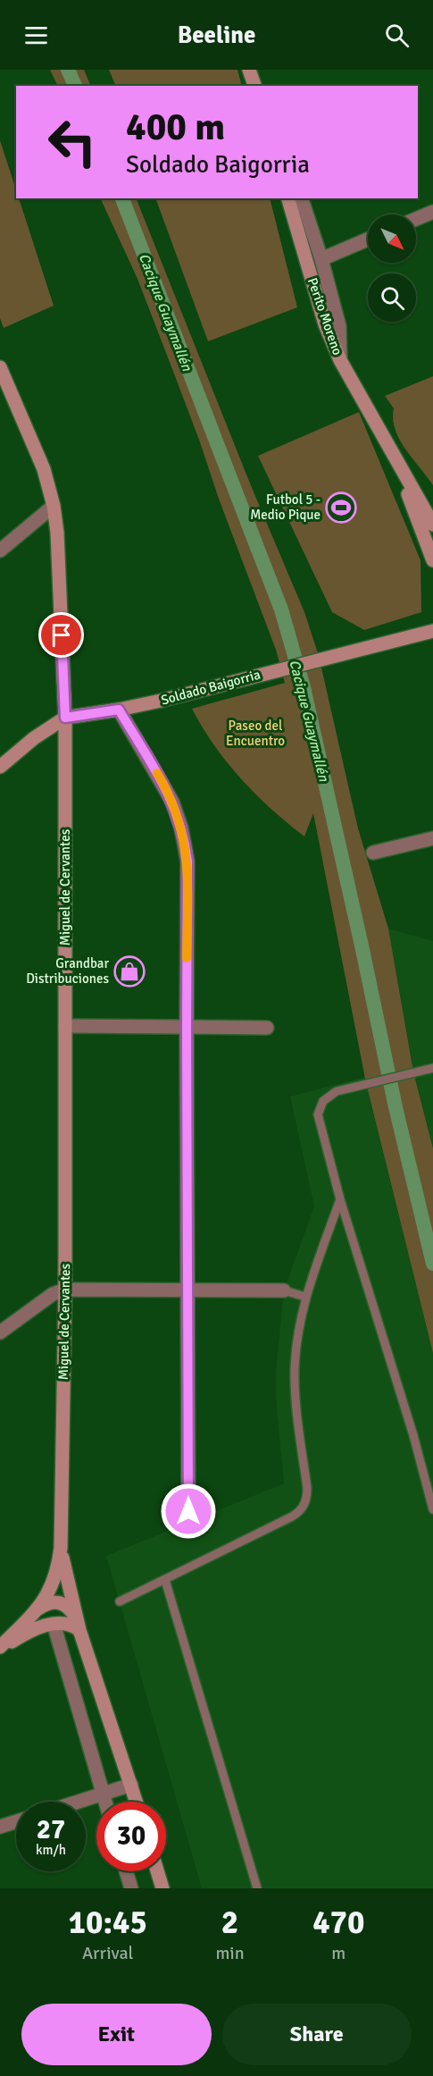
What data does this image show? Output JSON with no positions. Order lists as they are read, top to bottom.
{
  "streets": {
    "main road": ["Perito Moreno", "Soldado Baigorria", "Miguel de Cervantes"]
  },
  "crossings": [
    ["Soldado Baigorria", "Miguel de Cervantes"]
  ],
  "water": ["Cacique Guaymallén"],
  "parks": ["Paseo del Encuentro"],
  "places": {
    "sports": ["Futbol 5 - Medio Pique"],
    "shop": ["Grandbar Distribuciones"]
  },
  "north": "bottom right",
  "page": {
    "header": "Beeline",
    "turn": ["400 m", "Soldado Baigorria"],
    "speed": "27 km/h",
    "limit": "30",
    "eta": [
      "10:45",
      "Arrival",
      "2",
      "min",
      "470",
      "m"
    ],
    "buttons": ["Exit", "Share"]
  }
}
